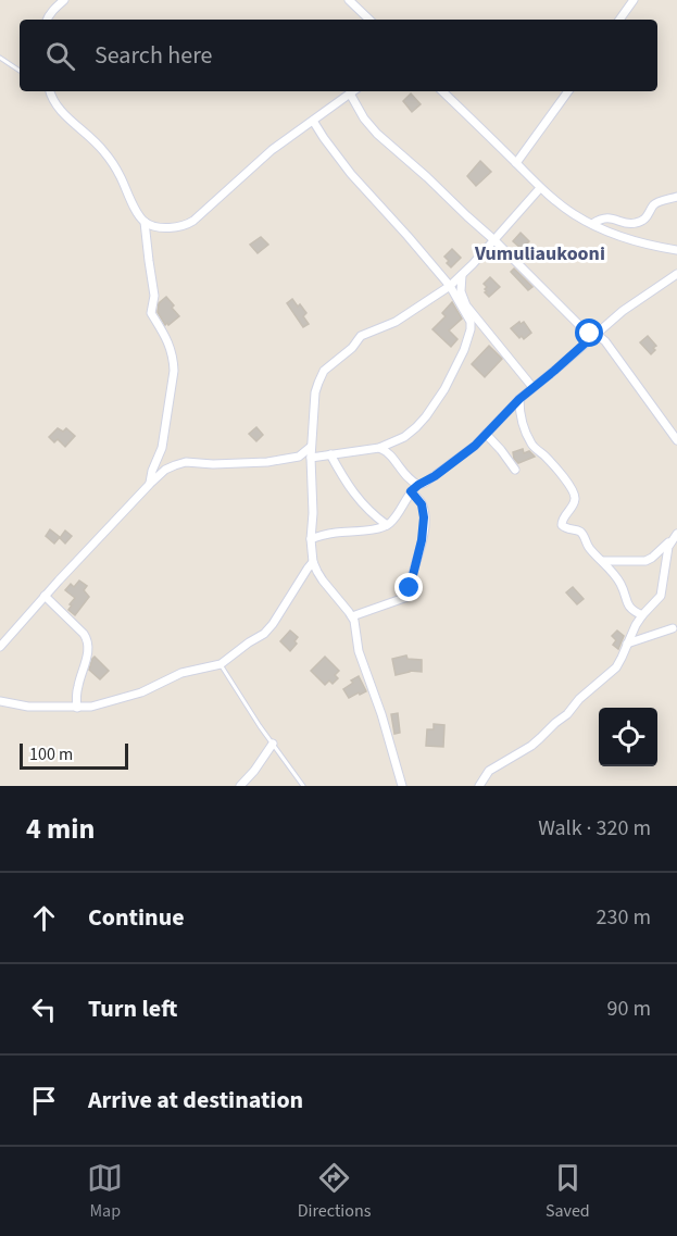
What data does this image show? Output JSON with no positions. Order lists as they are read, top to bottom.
{
  "districts": ["Vumuliaukooni"],
  "scale_bar": "100 m",
  "page": {
    "search": "Search here",
    "scale": "100 m",
    "heading": ["4 min", "Walk · 320 m"],
    "list": [
      ["Continue", "230 m"],
      ["Turn left", "90 m"],
      "Arrive at destination"
    ],
    "nav": ["Map", "Directions", "Saved"]
  }
}
